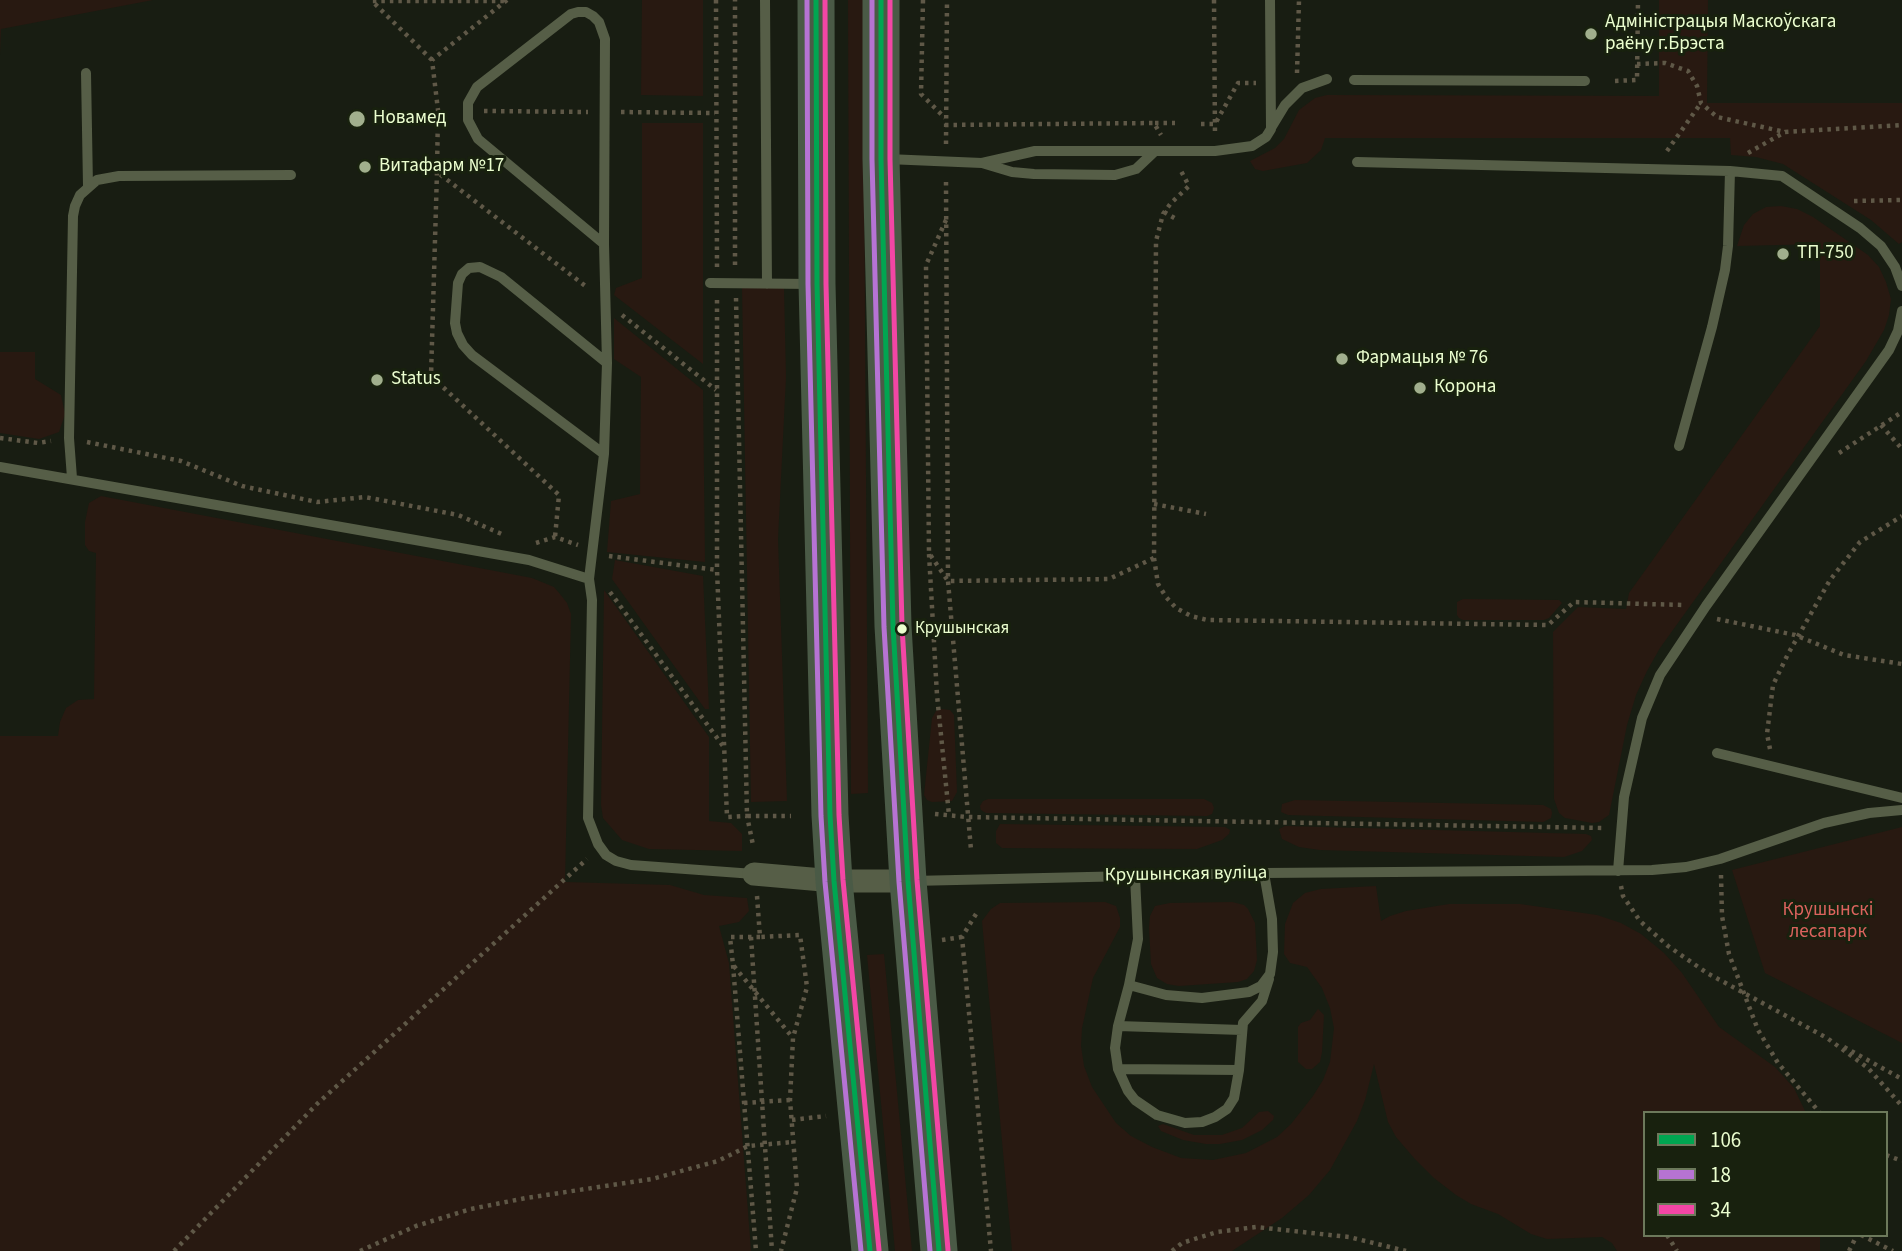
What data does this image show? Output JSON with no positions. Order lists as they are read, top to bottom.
{
  "streets": {
    "street": ["Крушынская вуліца"]
  },
  "parks": ["Крушынскі лесапарк"],
  "places": [
    "Адміністрацыя Маскоўскага раёну г.Брэста",
    "Новамед",
    "Витафарм №17",
    "ТП-750",
    "Фармацыя № 76",
    "Status",
    "Корона",
    "Крушынская"
  ],
  "lines": ["transit line 106", "transit line 18", "transit line 34"],
  "legend": ["106", "18", "34"]
}
